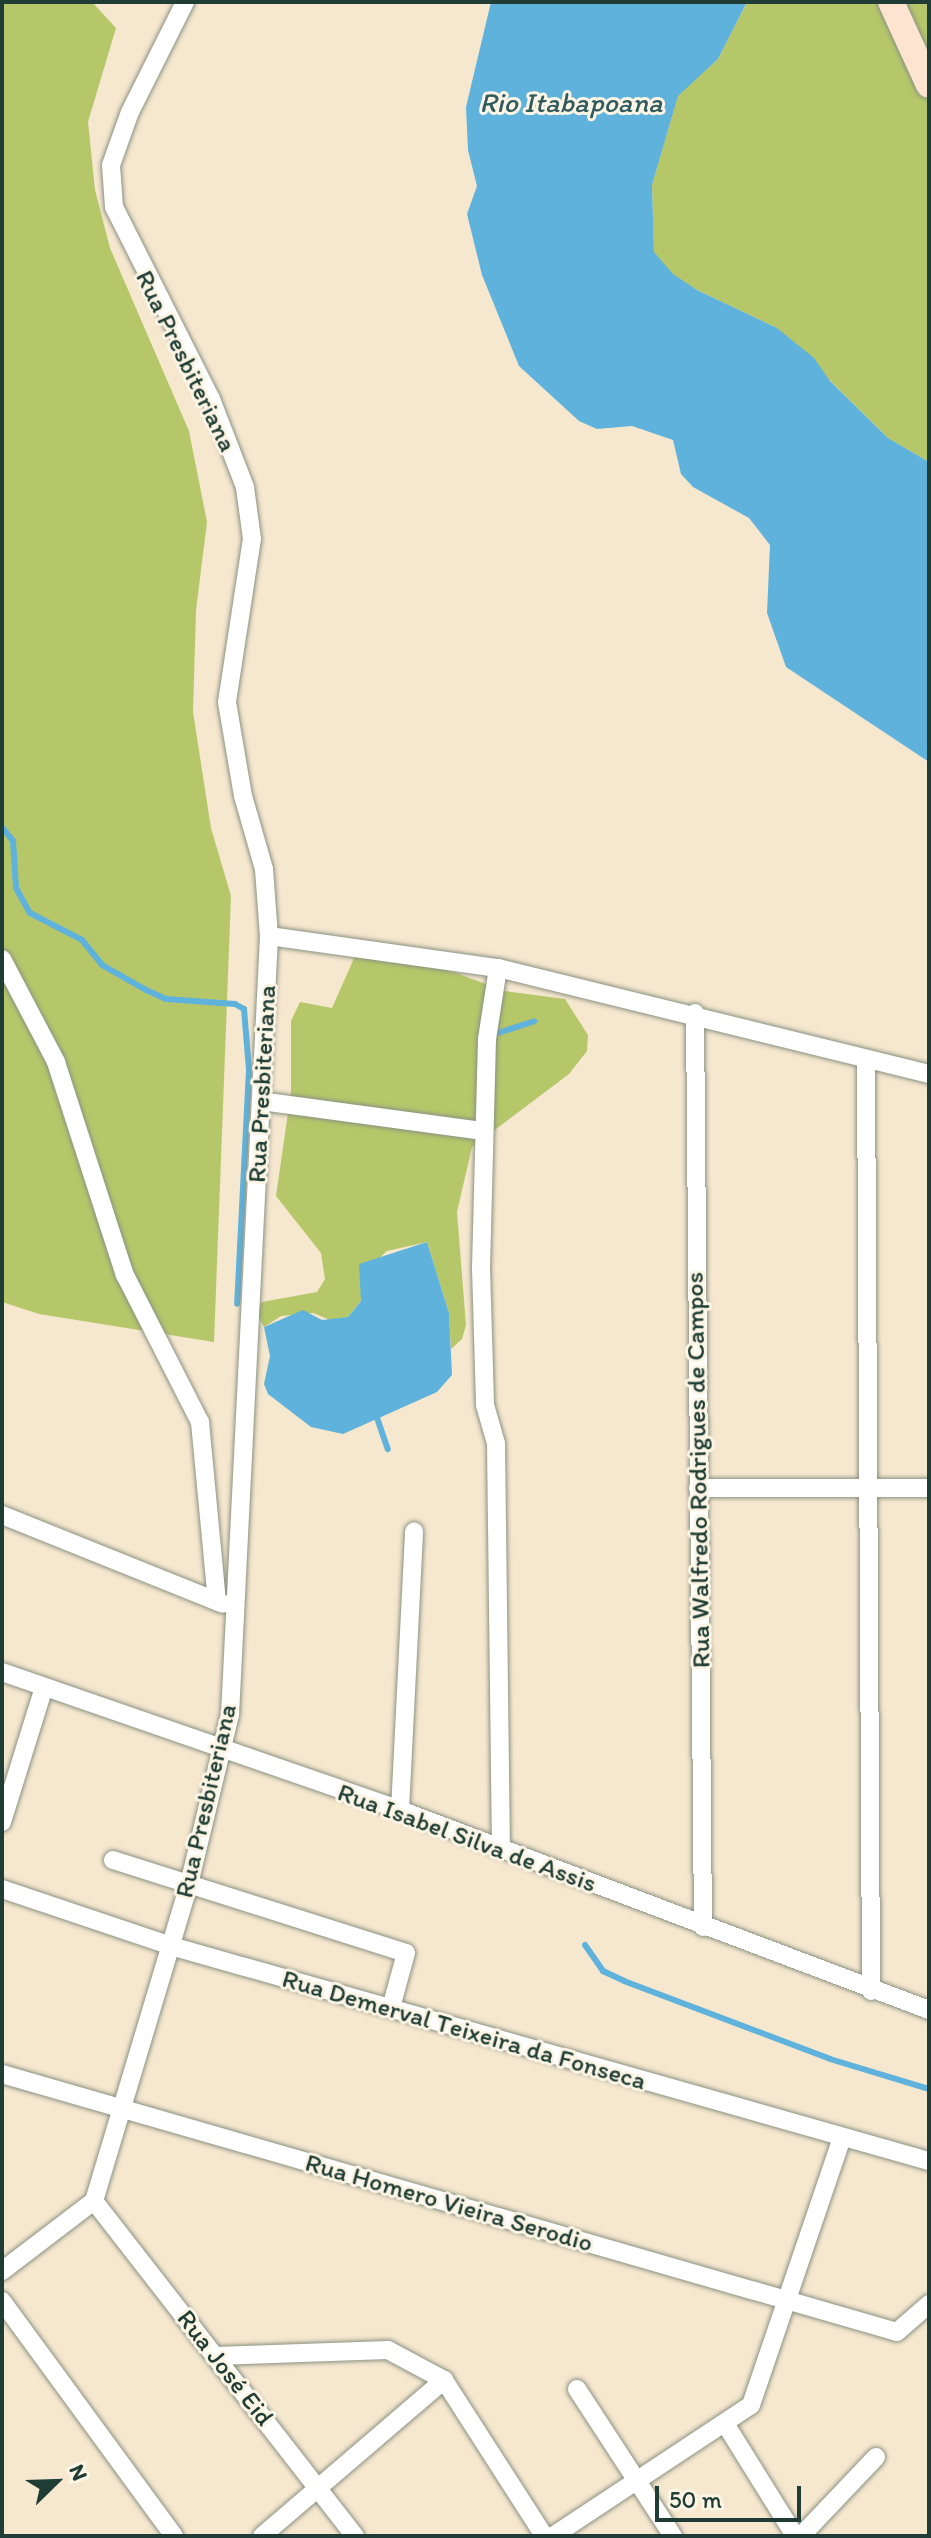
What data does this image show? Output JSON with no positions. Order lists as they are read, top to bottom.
{
  "streets": {
    "street": [
      "Rua Presbiteriana",
      "Rua Walfredo Rodrigues de Campos",
      "Rua Isabel Silva de Assis",
      "Rua Demerval Teixeira da Fonseca",
      "Rua Homero Vieira Serodio",
      "Rua José Eid"
    ]
  },
  "crossings": [
    ["Rua Presbiteriana", "Rua Isabel Silva de Assis"],
    ["Rua Presbiteriana", "Rua Demerval Teixeira da Fonseca"],
    ["Rua Presbiteriana", "Rua Homero Vieira Serodio"],
    ["Rua Presbiteriana", "Rua José Eid"],
    ["Rua Walfredo Rodrigues de Campos", "Rua Isabel Silva de Assis"]
  ],
  "water": ["Rio Itabapoana"],
  "scale_bar": "50 m",
  "north": "top right"
}
